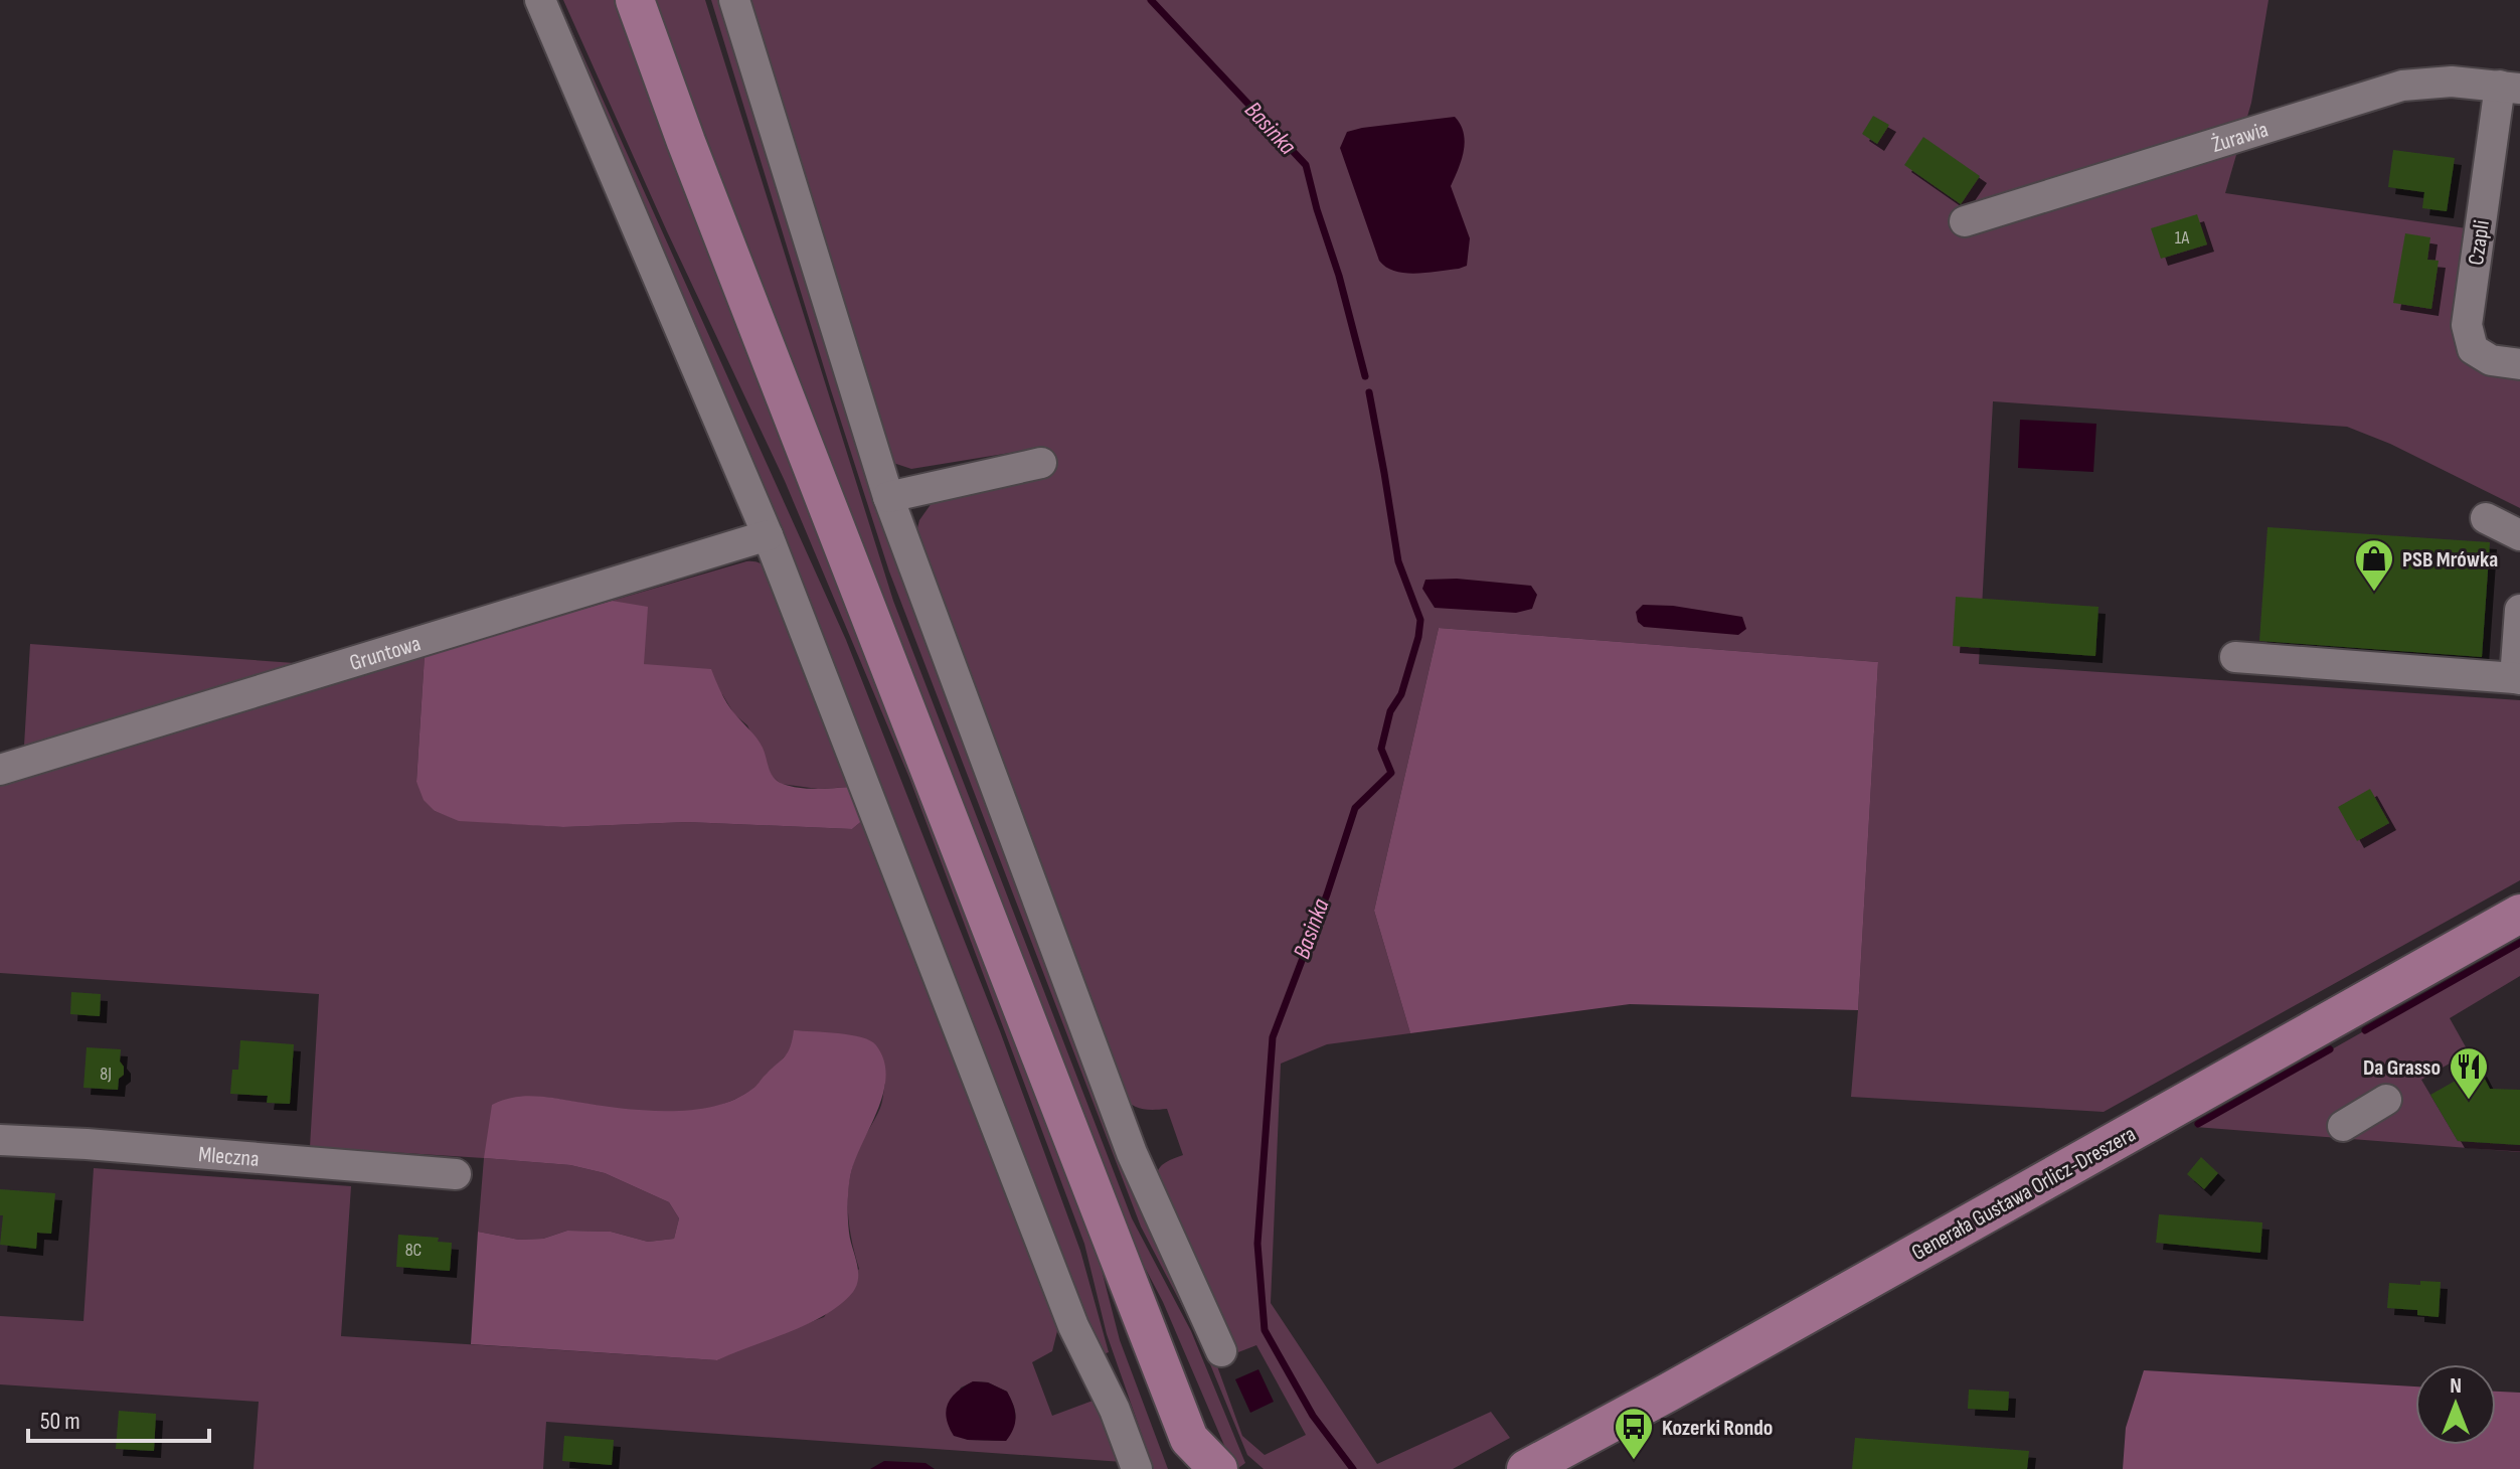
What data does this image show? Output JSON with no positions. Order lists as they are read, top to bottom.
{
  "streets": {
    "main road": ["Generała Gustawa Orlicz-Dreszera"],
    "street": [
      "Żurawia",
      "Czapli",
      "Gruntowa",
      "Mleczna"
    ]
  },
  "crossings": [
    ["Żurawia", "Czapli"]
  ],
  "water": ["Basinka"],
  "places": {
    "shop": ["PSB Mrówka"],
    "restaurant": ["Da Grasso"],
    "bus stop": ["Kozerki Rondo"]
  },
  "house_numbers": ["1A", "8J", "8C"],
  "scale_bar": "50 m",
  "north": "top"
}
